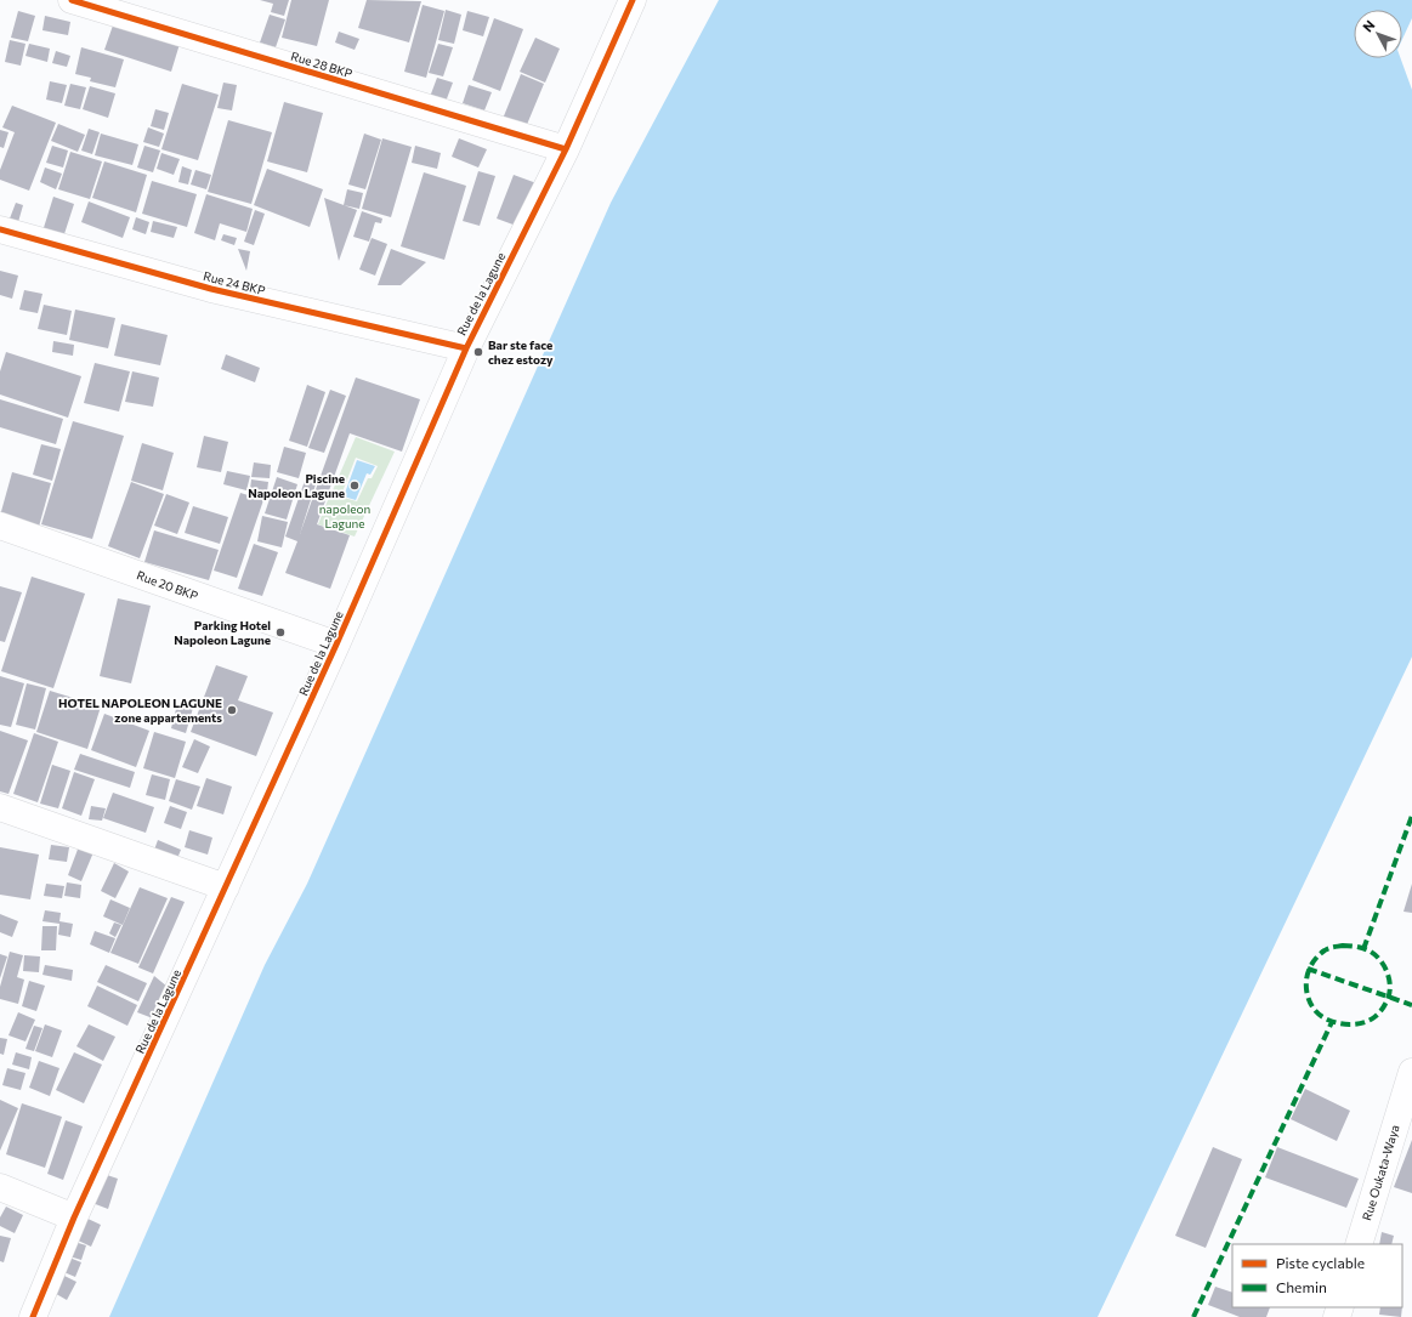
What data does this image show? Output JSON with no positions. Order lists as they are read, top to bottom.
{
  "streets": {
    "street": [
      "Rue 28 BKP",
      "Rue 24 BKP",
      "Rue de la Lagune",
      "Rue 20 BKP",
      "Rue Oukata-Waya"
    ]
  },
  "crossings": [
    ["Rue 28 BKP", "Rue de la Lagune"],
    ["Rue 24 BKP", "Rue de la Lagune"],
    ["Rue de la Lagune", "Rue 20 BKP"]
  ],
  "parks": ["napoleon Lagune"],
  "places": [
    "Bar ste face chez estozy",
    "Piscine Napoleon Lagune",
    "Parking Hotel Napoleon Lagune",
    "HOTEL NAPOLEON LAGUNE zone appartements"
  ],
  "legend": ["Piste cyclable", "Chemin"],
  "north": "top left"
}
